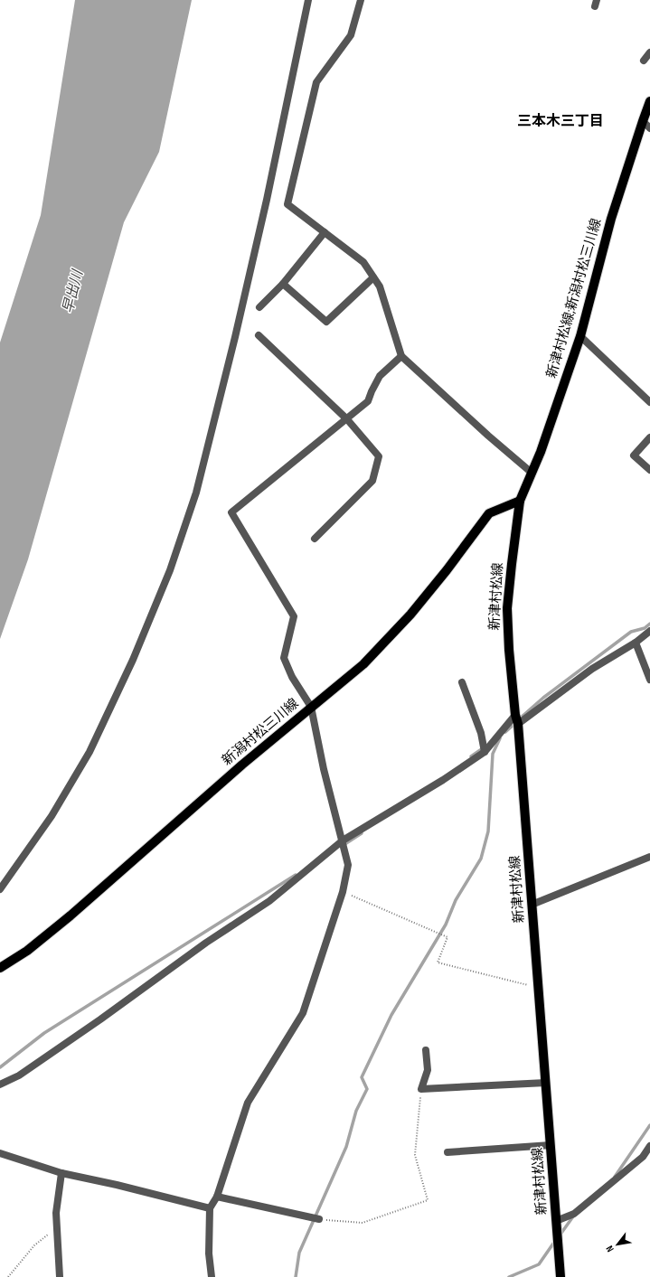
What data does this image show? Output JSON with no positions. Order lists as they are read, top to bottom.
{
  "streets": {
    "main road": ["新津村松線;新潟村松三川線", "新津村松線", "新潟村松三川線"]
  },
  "crossings": [
    ["新津村松線;新潟村松三川線", "新津村松線"],
    ["新津村松線;新潟村松三川線", "新潟村松三川線"],
    ["新津村松線", "新潟村松三川線"]
  ],
  "districts": ["三本木三丁目"],
  "water": ["早出川"],
  "north": "bottom left"
}
